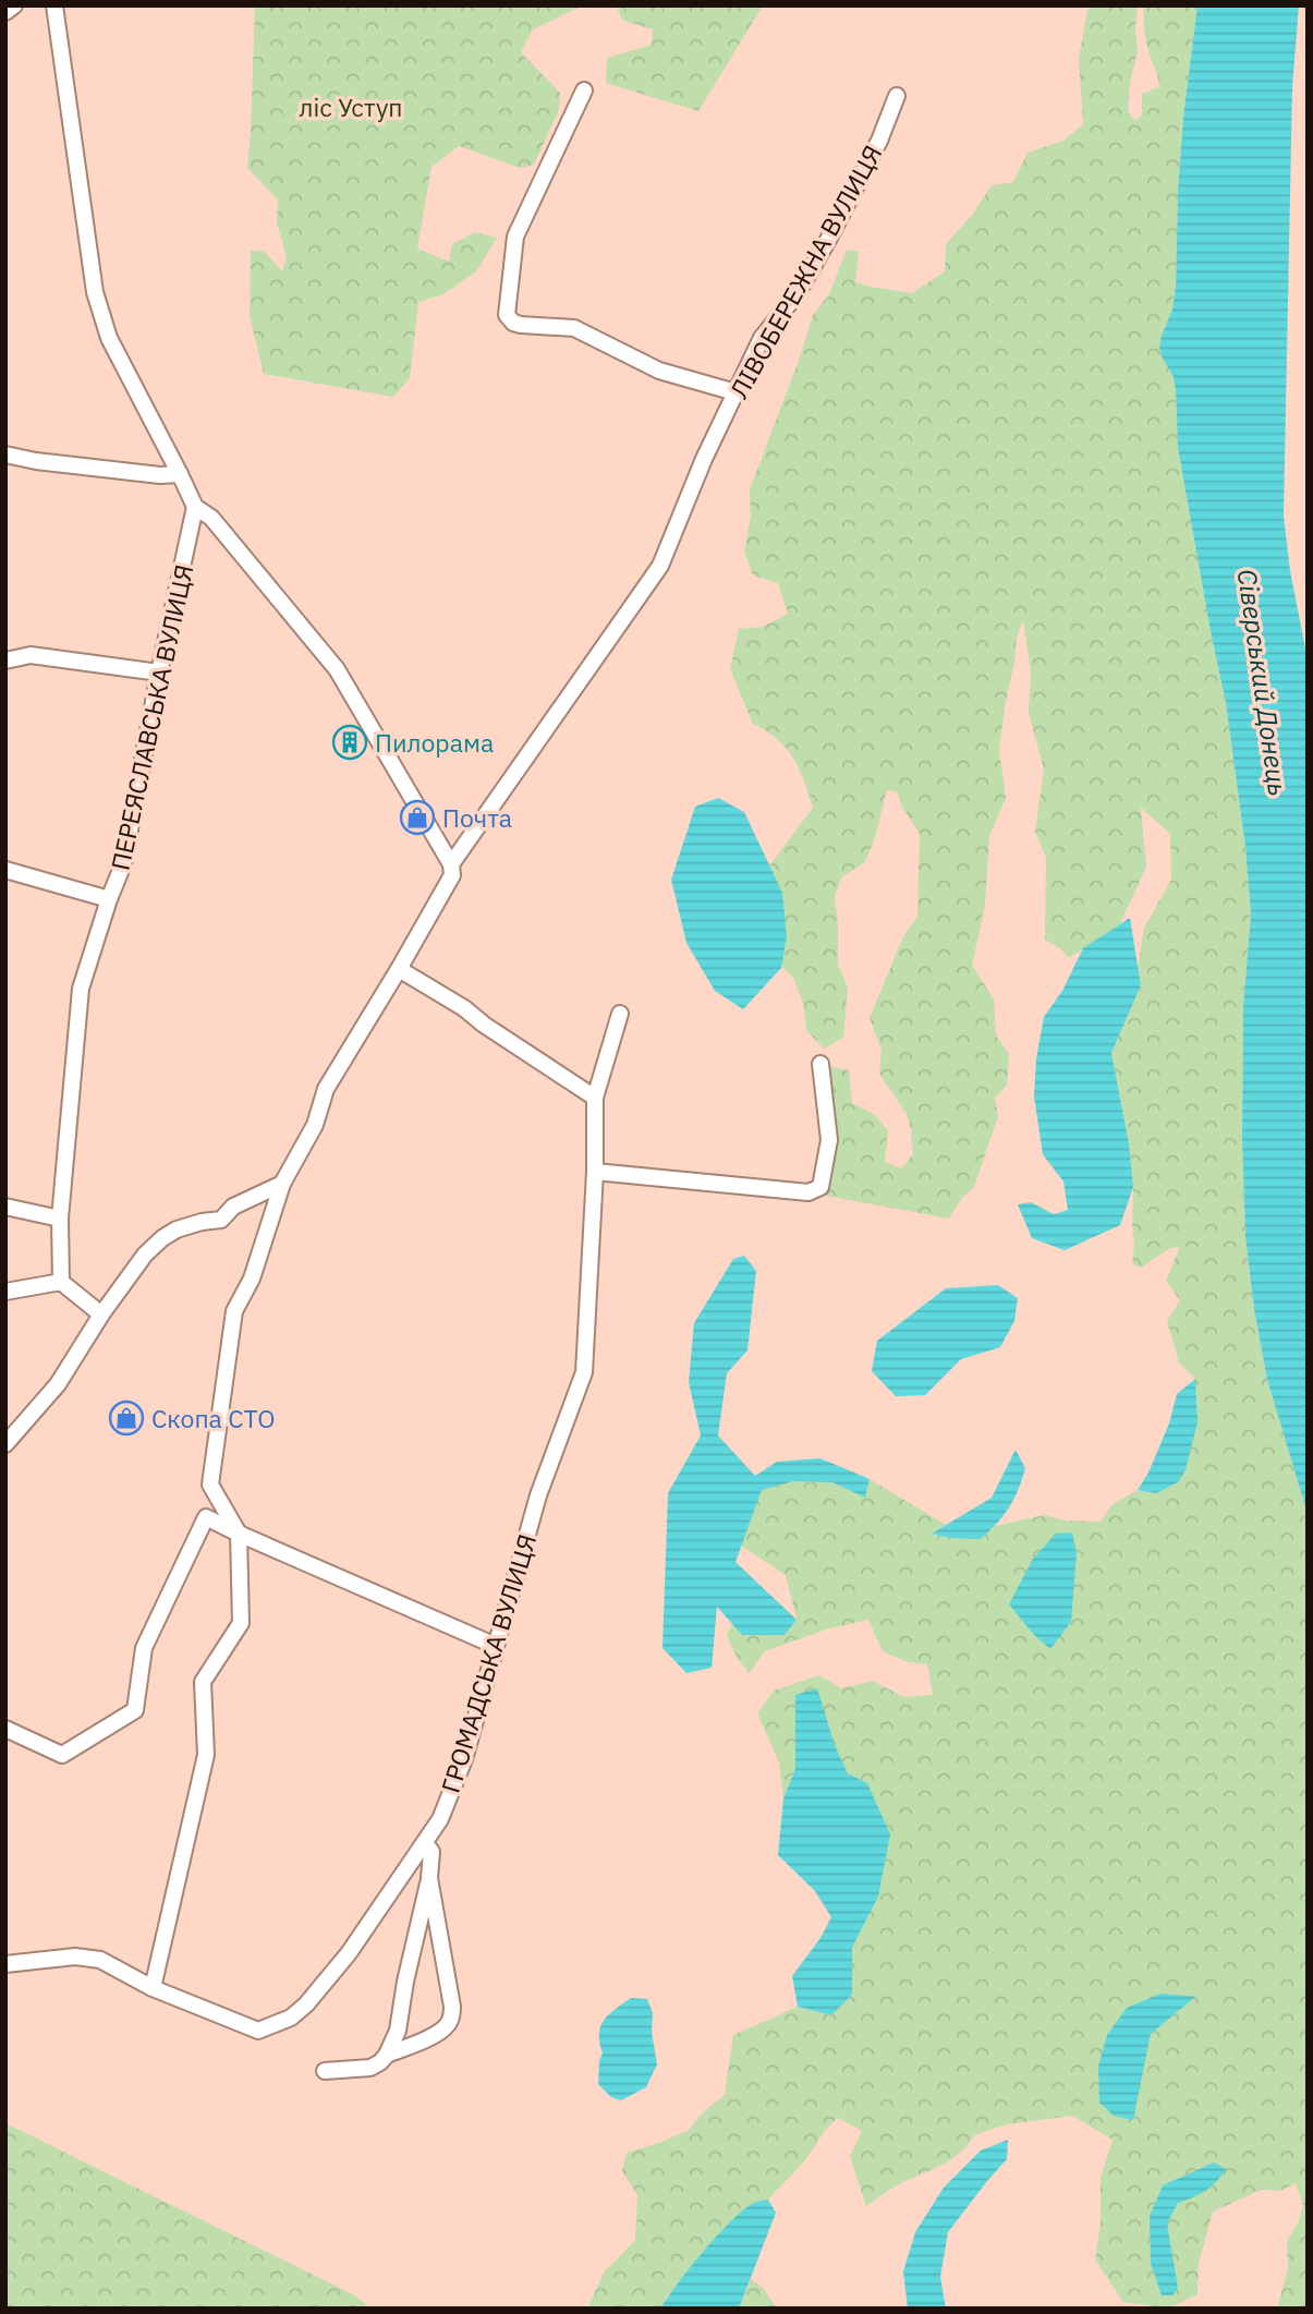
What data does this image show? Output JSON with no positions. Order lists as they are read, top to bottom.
{
  "streets": {
    "street": ["ЛІВОБЕРЕЖНА ВУЛИЦЯ", "ПЕРЕЯСЛАВСЬКА ВУЛИЦЯ", "ГРОМАДСЬКА ВУЛИЦЯ"]
  },
  "water": ["Сіверський Донець"],
  "parks": ["ліс Уступ"],
  "places": {
    "building": ["Пилорама"],
    "shop": ["Почта", "Скопа СТО"]
  }
}
